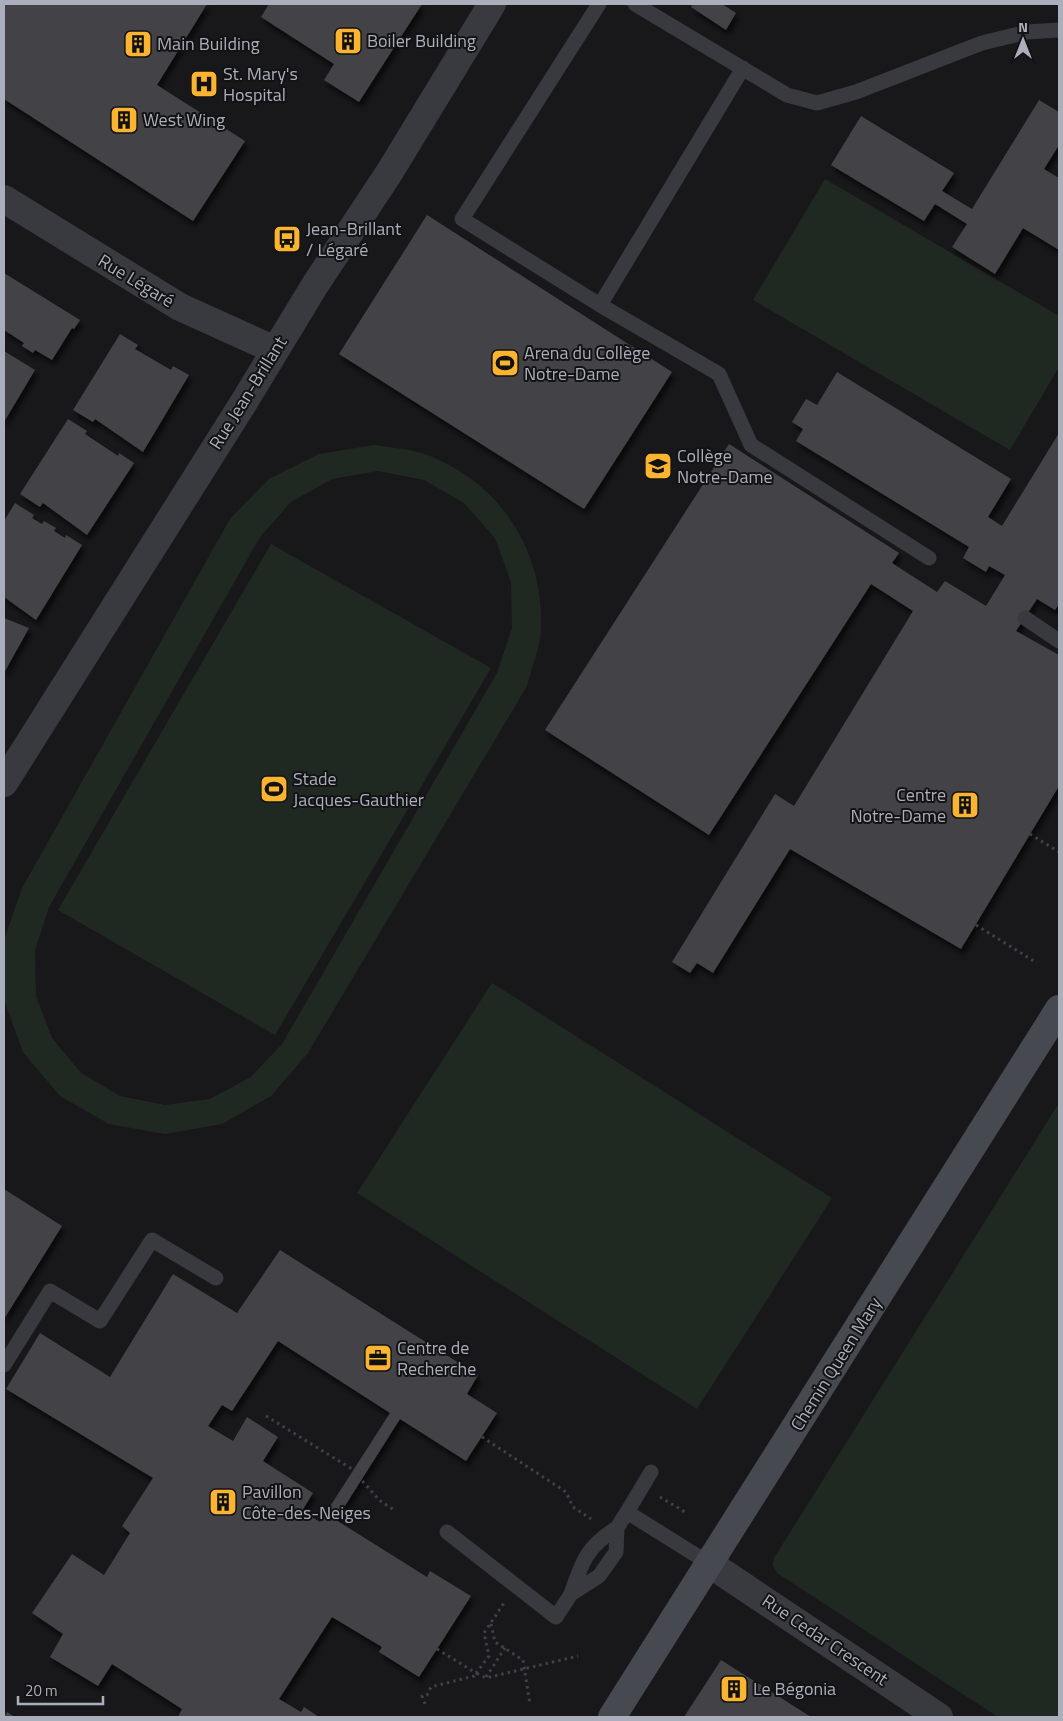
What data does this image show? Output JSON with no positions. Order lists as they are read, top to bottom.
{
  "streets": {
    "street": [
      "Rue Légaré",
      "Rue Jean-Brillant",
      "Chemin Queen Mary",
      "Rue Cedar Crescent"
    ]
  },
  "crossings": [
    ["Rue Légaré", "Rue Jean-Brillant"],
    ["Chemin Queen Mary", "Rue Cedar Crescent"]
  ],
  "places": {
    "building": [
      "Boiler Building",
      "Main Building",
      "West Wing",
      "Centre Notre-Dame",
      "Pavillon Côte-des-Neiges",
      "Le Bégonia"
    ],
    "hospital": ["St. Mary's Hospital"],
    "bus stop": ["Jean-Brillant / Légaré"],
    "sports": ["Arena du Collège Notre-Dame", "Stade Jacques-Gauthier"],
    "school or university": ["Collège Notre-Dame"],
    "office": ["Centre de Recherche"]
  },
  "scale_bar": "20 m",
  "north": "top"
}
